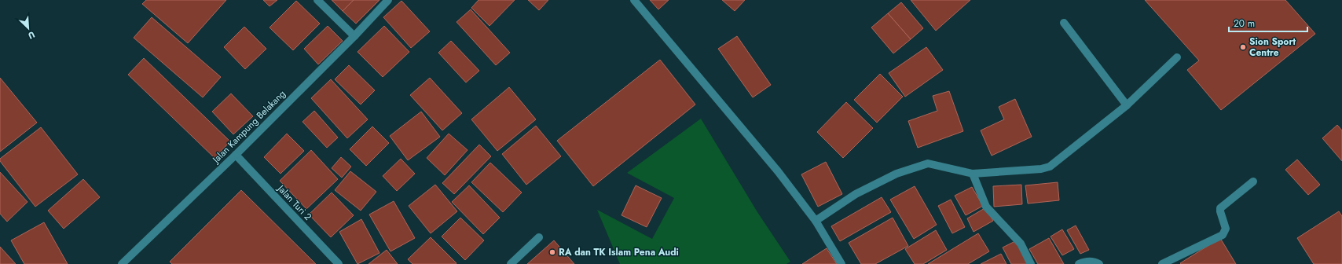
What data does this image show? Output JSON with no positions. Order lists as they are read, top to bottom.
{
  "streets": {
    "street": ["Jalan Kampung Belakang", "Jalan Turi 2"]
  },
  "crossings": [
    ["Jalan Kampung Belakang", "Jalan Turi 2"]
  ],
  "places": ["Sion Sport Centre", "RA dan TK Islam Pena Audi"],
  "scale_bar": "20 m",
  "north": "bottom right"
}
